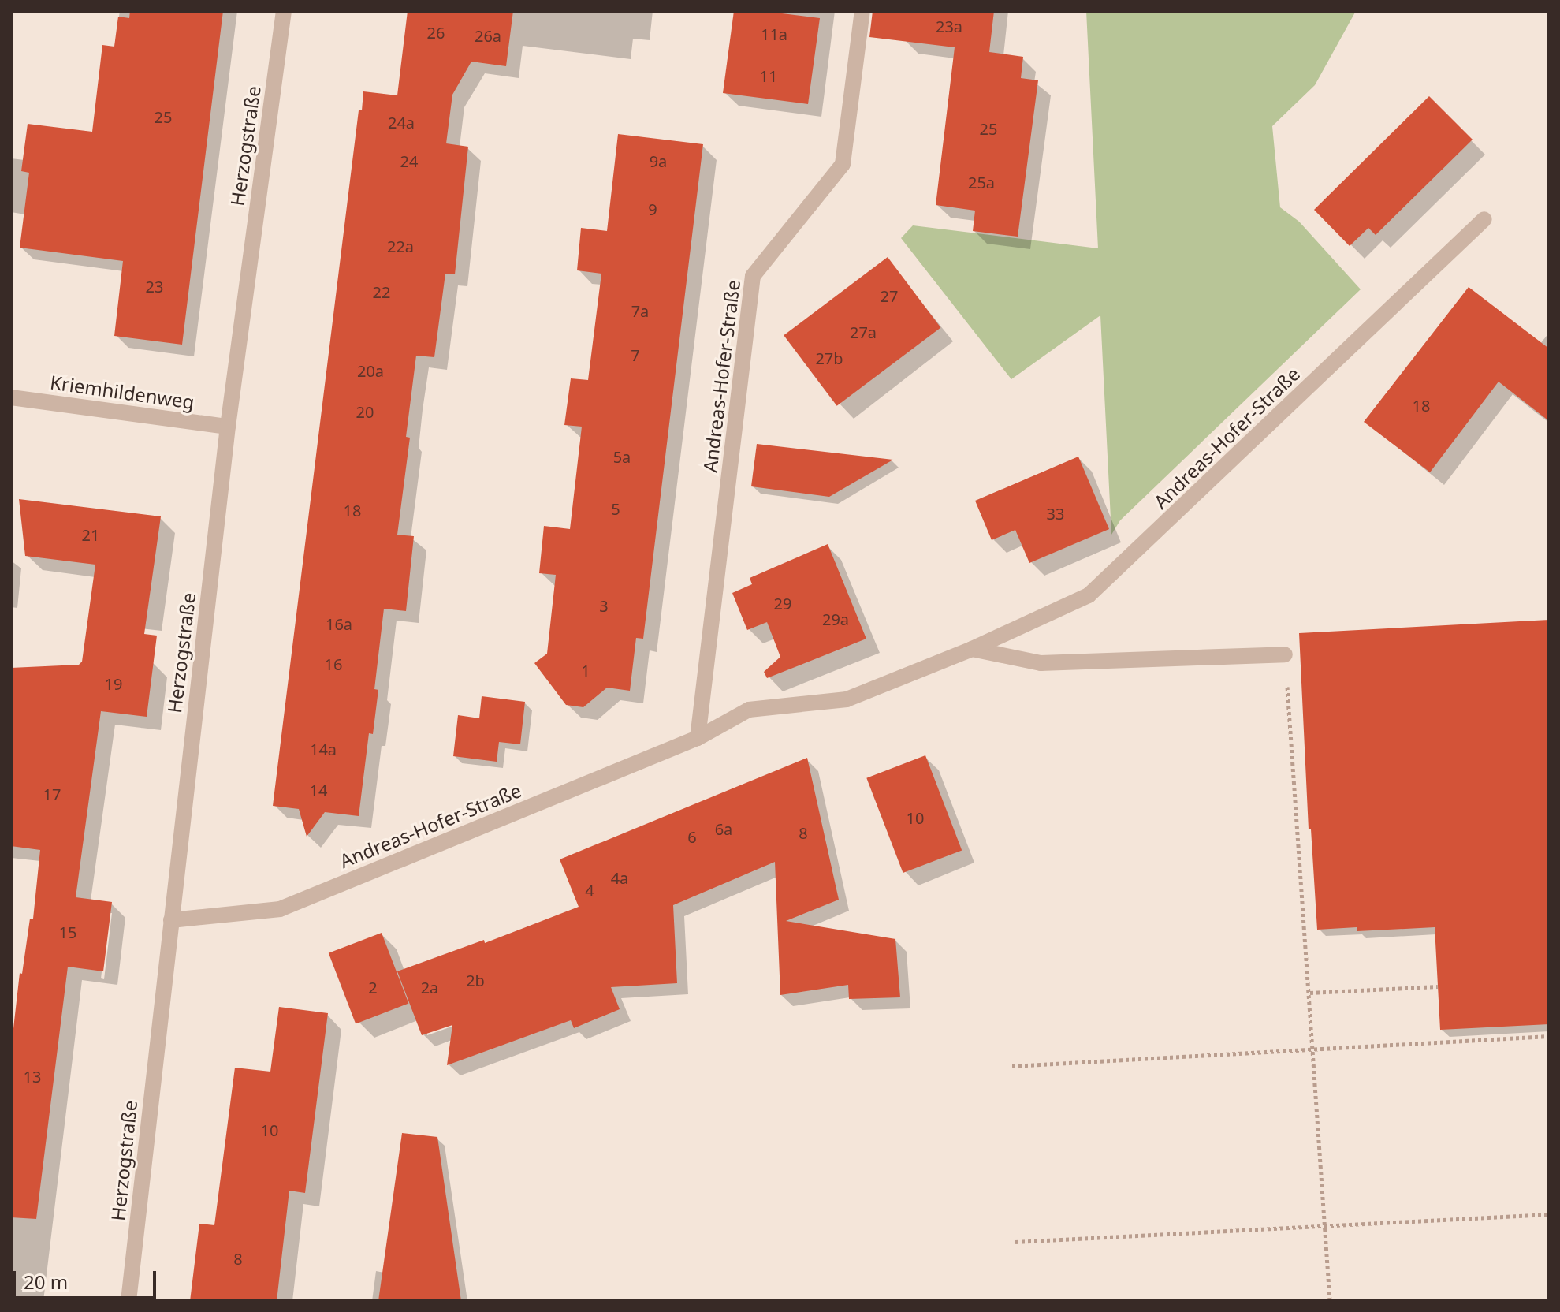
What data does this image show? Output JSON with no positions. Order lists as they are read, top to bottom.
{
  "streets": {
    "street": ["Herzogstraße", "Andreas-Hofer-Straße", "Kriemhildenweg"]
  },
  "crossings": [
    ["Herzogstraße", "Andreas-Hofer-Straße"],
    ["Herzogstraße", "Kriemhildenweg"]
  ],
  "house_numbers": [
    "23a",
    "26",
    "11a",
    "26a",
    "11",
    "25",
    "24a",
    "25",
    "24",
    "9a",
    "25a",
    "9",
    "22a",
    "23",
    "22",
    "27",
    "7a",
    "27a",
    "7",
    "27b",
    "20a",
    "18",
    "20",
    "5a",
    "5",
    "18",
    "33",
    "21",
    "29",
    "3",
    "29a",
    "16a",
    "16",
    "1",
    "19",
    "14a",
    "14",
    "17",
    "10",
    "6a",
    "8",
    "6",
    "4a",
    "4",
    "15",
    "2b",
    "2",
    "2a",
    "13",
    "10",
    "8"
  ],
  "scale_bar": "20 m"
}
